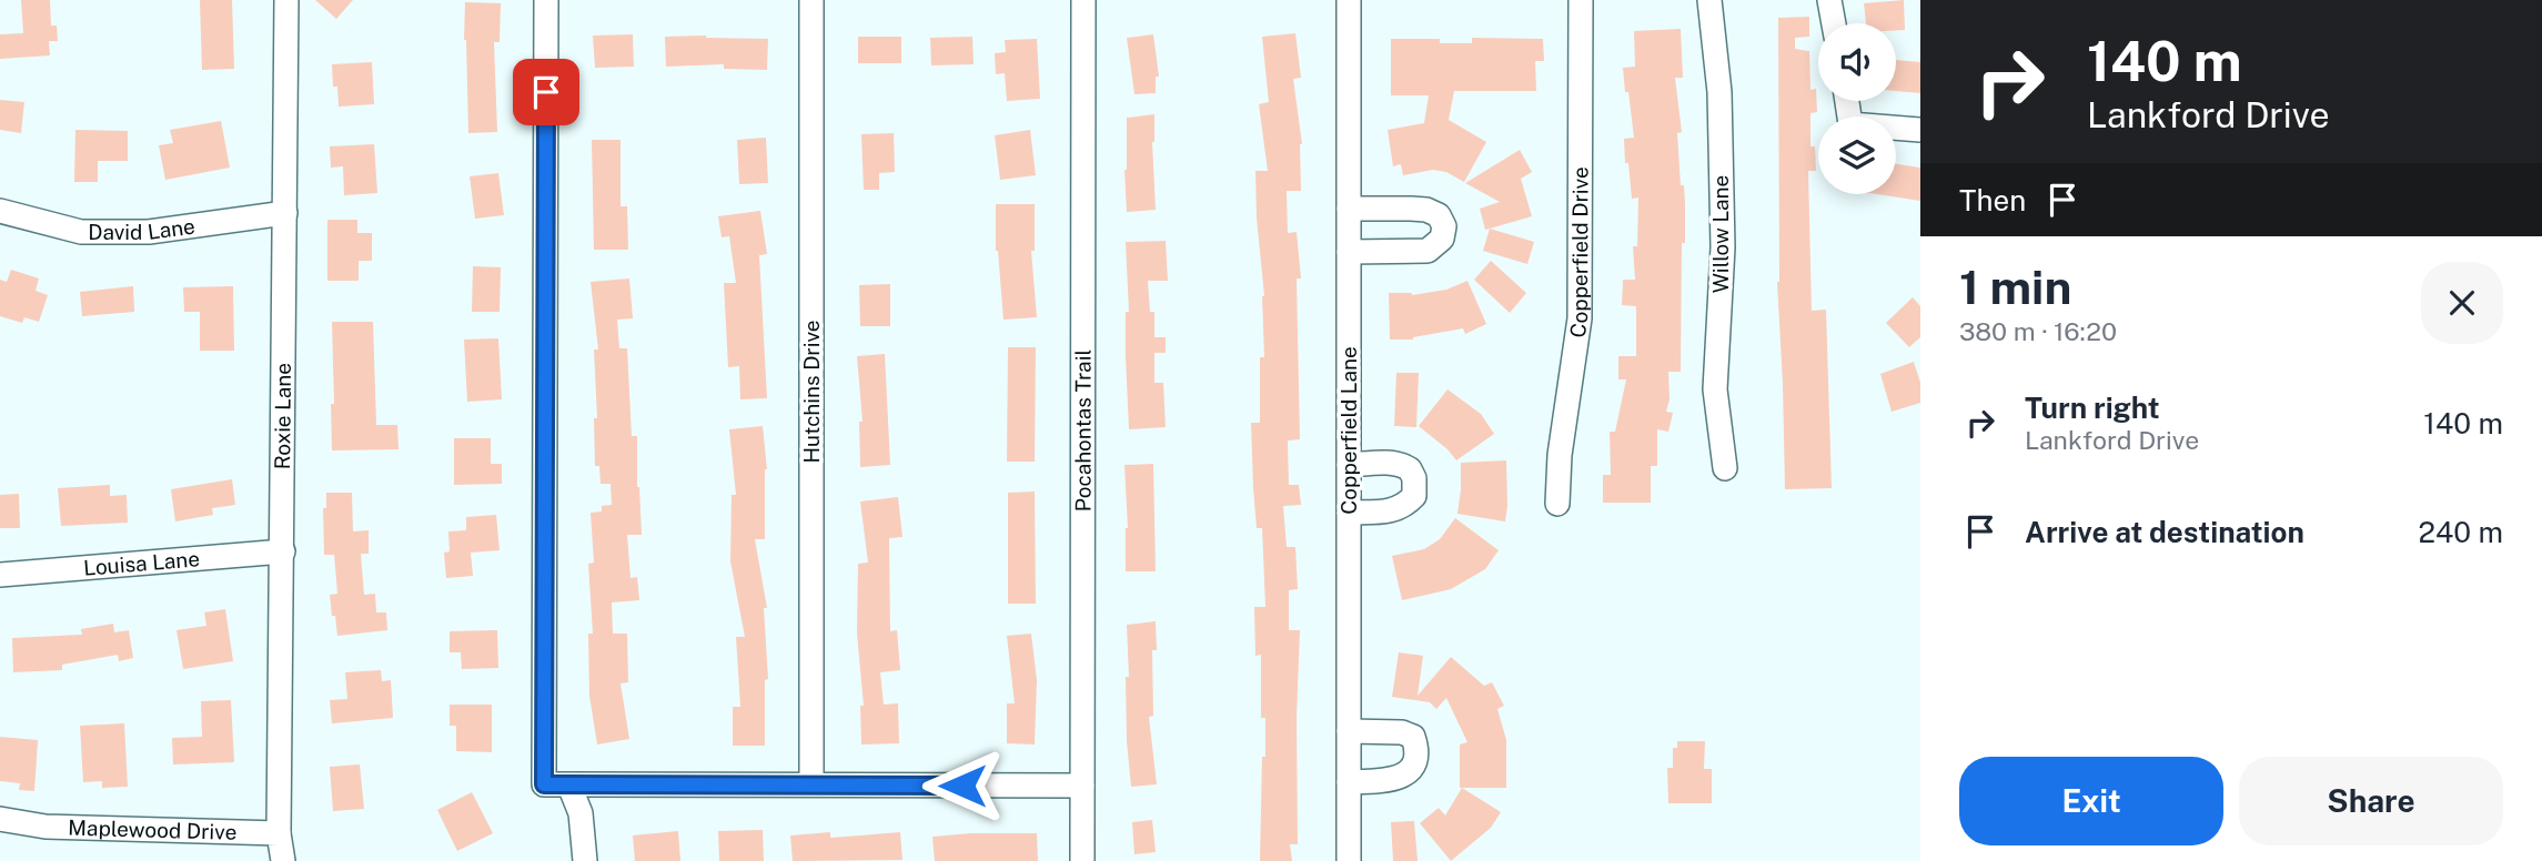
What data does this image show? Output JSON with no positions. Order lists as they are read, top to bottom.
{
  "streets": {
    "street": [
      "David Lane",
      "Willow Lane",
      "Copperfield Drive",
      "Hutchins Drive",
      "Roxie Lane",
      "Pocahontas Trail",
      "Copperfield Lane",
      "Louisa Lane",
      "Maplewood Drive"
    ]
  },
  "crossings": [
    ["David Lane", "Roxie Lane"],
    ["Roxie Lane", "Louisa Lane"],
    ["Roxie Lane", "Maplewood Drive"]
  ],
  "page": {
    "turn": ["140 m", "Lankford Drive"],
    "then": "Then",
    "heading": ["1 min", "380 m · 16:20"],
    "list": [
      {
        "name": "Turn right",
        "note": "Lankford Drive",
        "value": "140 m"
      },
      {
        "name": "Arrive at destination",
        "value": "240 m"
      }
    ],
    "buttons": ["Exit", "Share"]
  }
}
